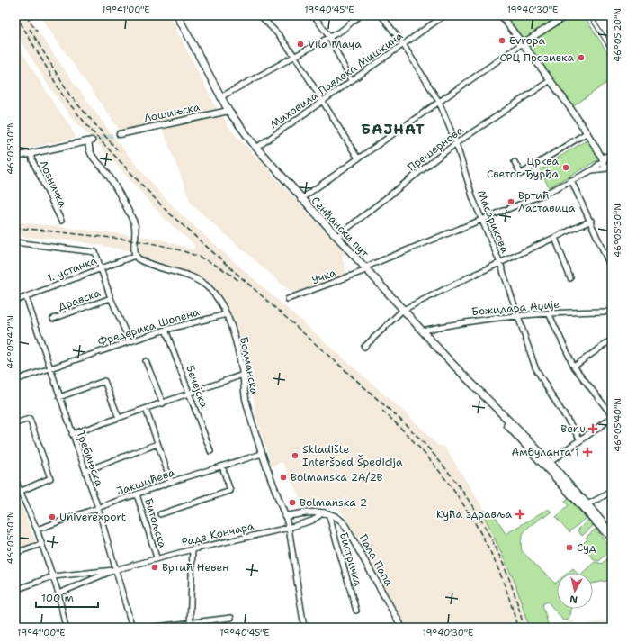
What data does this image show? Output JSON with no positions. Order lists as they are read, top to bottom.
{
  "streets": {
    "main road": ["Сенћански пут"],
    "street": [
      "Миховила Павлека Мишкина",
      "Лошињска",
      "Прешернова",
      "Лозничка",
      "Масарикова",
      "1. устанка",
      "Учка",
      "Дравска",
      "Божидара Аџије",
      "Фредерика Шопена",
      "Болманска",
      "Бечејска",
      "Требињска",
      "Јакшићева",
      "Битољска",
      "Раде Кончара",
      "Бистричка",
      "Пала Папа"
    ]
  },
  "crossings": [
    ["Миховила Павлека Мишкина", "Масарикова"],
    ["Миховила Павлека Мишкина", "Сенћански пут"],
    ["Лошињска", "Сенћански пут"],
    ["Прешернова", "Масарикова"],
    ["Прешернова", "Сенћански пут"],
    ["Масарикова", "Учка"],
    ["Масарикова", "Божидара Аџије"],
    ["Сенћански пут", "Учка"],
    ["Сенћански пут", "Божидара Аџије"],
    ["1. устанка", "Болманска"],
    ["1. устанка", "Требињска"],
    ["Фредерика Шопена", "Болманска"],
    ["Фредерика Шопена", "Бечејска"],
    ["Фредерика Шопена", "Требињска"],
    ["Болманска", "Јакшићева"],
    ["Болманска", "Раде Кончара"],
    ["Требињска", "Јакшићева"],
    ["Требињска", "Раде Кончара"],
    ["Јакшићева", "Битољска"],
    ["Битољска", "Раде Кончара"],
    ["Раде Кончара", "Бистричка"],
    ["Раде Кончара", "Пала Папа"],
    ["Бистричка", "Пала Папа"]
  ],
  "districts": ["БАЈНАТ"],
  "places": {
    "other": [
      "Evropa",
      "Vila Maya",
      "СРЦ Прозивка",
      "Црква Светог Ђурђа",
      "Вртић Ластавица",
      "Skladište Interšped Špedicija",
      "Bolmanska 2A/2B",
      "Bolmanska 2",
      "Univerexport",
      "Суд",
      "Вртић Невен"
    ],
    "health": ["Benu", "Амбуланта 1", "Кућа здравља"]
  },
  "scale_bar": "100 m",
  "north": "bottom",
  "coordinates": [
    "19°41'00\"E",
    "19°40'45\"E",
    "19°40'30\"E",
    "46°05'20\"N",
    "46°05'30\"N",
    "46°05'40\"N",
    "46°05'50\"N"
  ]
}
